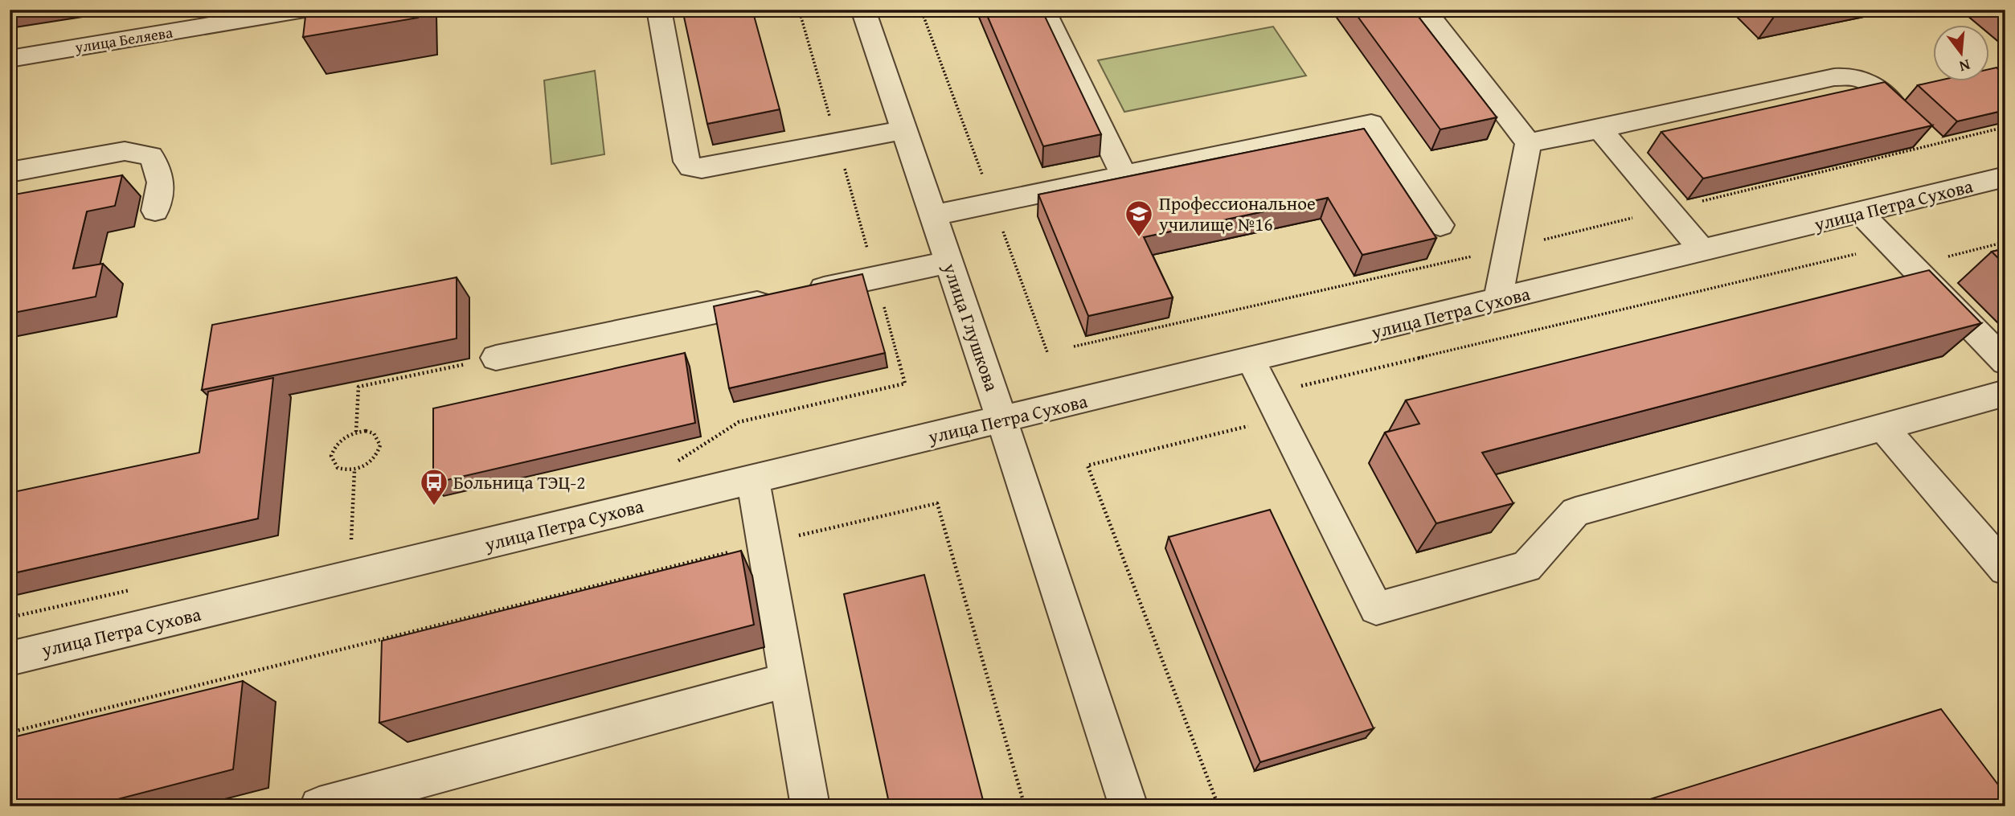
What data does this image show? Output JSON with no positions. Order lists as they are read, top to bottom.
{
  "streets": {
    "street": ["улица Беляева", "улица Петра Сухова", "улица Глушкова"]
  },
  "crossings": [
    ["улица Петра Сухова", "улица Глушкова"]
  ],
  "places": {
    "school or university": ["Профессиональное училище №16"],
    "bus stop": ["Больница ТЭЦ-2"]
  },
  "north": "bottom"
}
